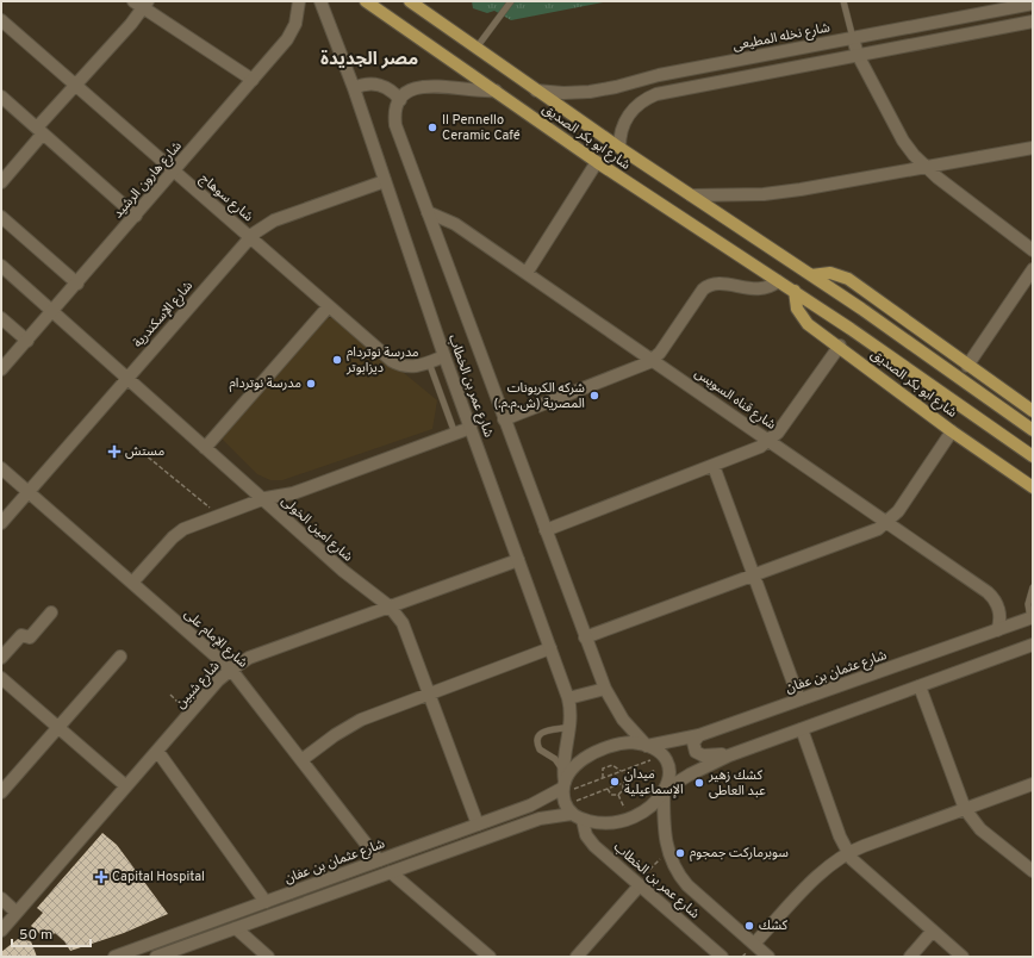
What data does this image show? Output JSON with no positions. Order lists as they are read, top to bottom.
{
  "streets": {
    "main road": ["شارع ابو بكر الصديق"],
    "street": [
      "شارع نخله المطيعى",
      "شارع هارون الرشيد",
      "شارع سوهاج",
      "شارع الإسكندرية",
      "شارع عمر بن الخطاب",
      "شارع قناه السويس",
      "شارع امين الخولى",
      "شارع الإمام على",
      "شارع عثمان بن عفان",
      "شارع شبين"
    ]
  },
  "crossings": [
    ["شارع نخله المطيعى", "شارع ابو بكر الصديق"],
    ["شارع هارون الرشيد", "شارع سوهاج"],
    ["شارع هارون الرشيد", "شارع امين الخولى"],
    ["شارع سوهاج", "شارع الإسكندرية"],
    ["شارع سوهاج", "شارع عمر بن الخطاب"],
    ["شارع الإسكندرية", "شارع عمر بن الخطاب"],
    ["شارع الإسكندرية", "شارع امين الخولى"],
    ["شارع الإسكندرية", "شارع الإمام على"],
    ["شارع عمر بن الخطاب", "شارع قناه السويس"],
    ["شارع عمر بن الخطاب", "شارع عثمان بن عفان"],
    ["شارع عمر بن الخطاب", "شارع شبين"],
    ["شارع قناه السويس", "شارع عثمان بن عفان"],
    ["شارع امين الخولى", "شارع عثمان بن عفان"],
    ["شارع امين الخولى", "شارع شبين"],
    ["شارع الإمام على", "شارع عثمان بن عفان"],
    ["شارع الإمام على", "شارع شبين"]
  ],
  "districts": ["مصر الجديدة"],
  "places": {
    "other": [
      "Il Pennello Ceramic Café",
      "مدرسة نوتردام ديزابوتر",
      "مدرسة نوتردام",
      "شركه الكربونات المصرية (ش.م.م.)",
      "ميدان الإسماعيلية",
      "كشك زهير عبد العاطى",
      "سوبرماركت جمجوم",
      "كشك"
    ],
    "health": ["مستش", "Capital Hospital"]
  },
  "scale_bar": "50 m"
}
